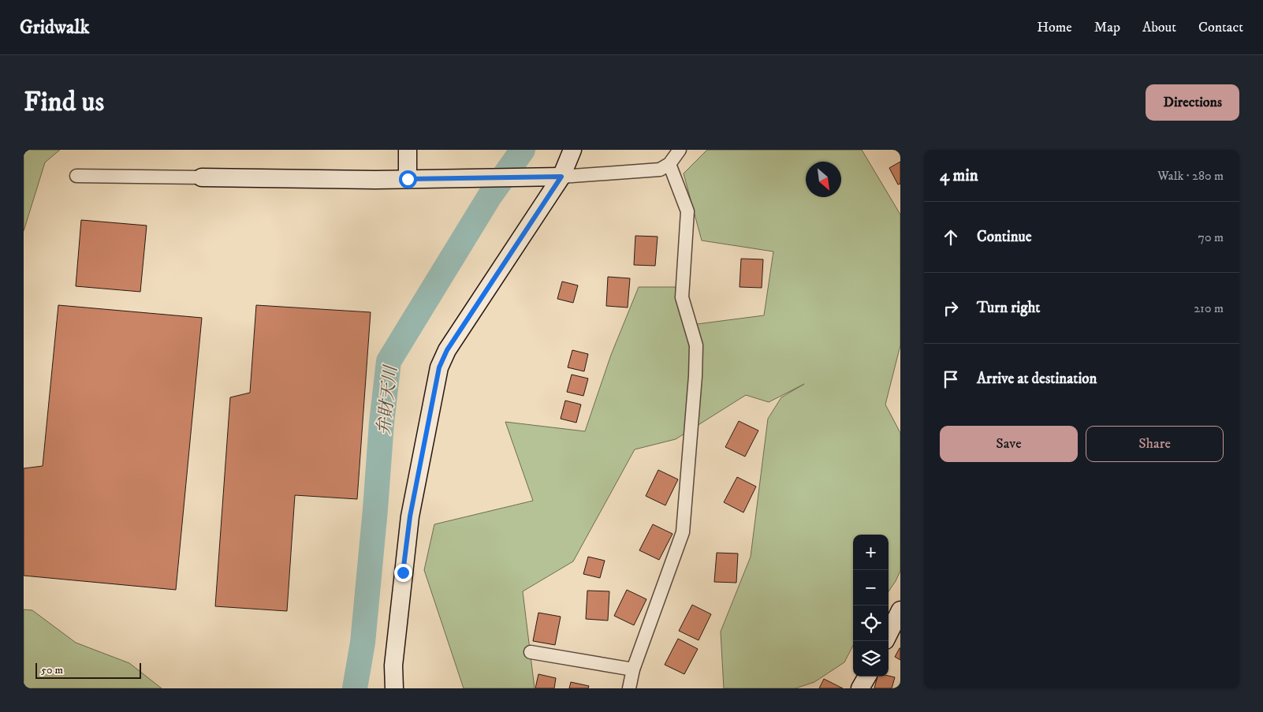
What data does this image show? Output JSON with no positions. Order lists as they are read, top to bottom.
{
  "water": ["弁財天川"],
  "scale_bar": "50 m",
  "north": "bottom right",
  "page": {
    "header": "Gridwalk",
    "nav": [
      "Home",
      "Map",
      "About",
      "Contact"
    ],
    "buttons": [
      "Directions",
      ["Save", "Share"]
    ],
    "title": "Find us",
    "heading": ["4 min", "Walk · 280 m"],
    "list": [
      ["Continue", "70 m"],
      ["Turn right", "210 m"],
      "Arrive at destination"
    ],
    "map_buttons": ["+", "−"],
    "scale": "50 m"
  }
}
